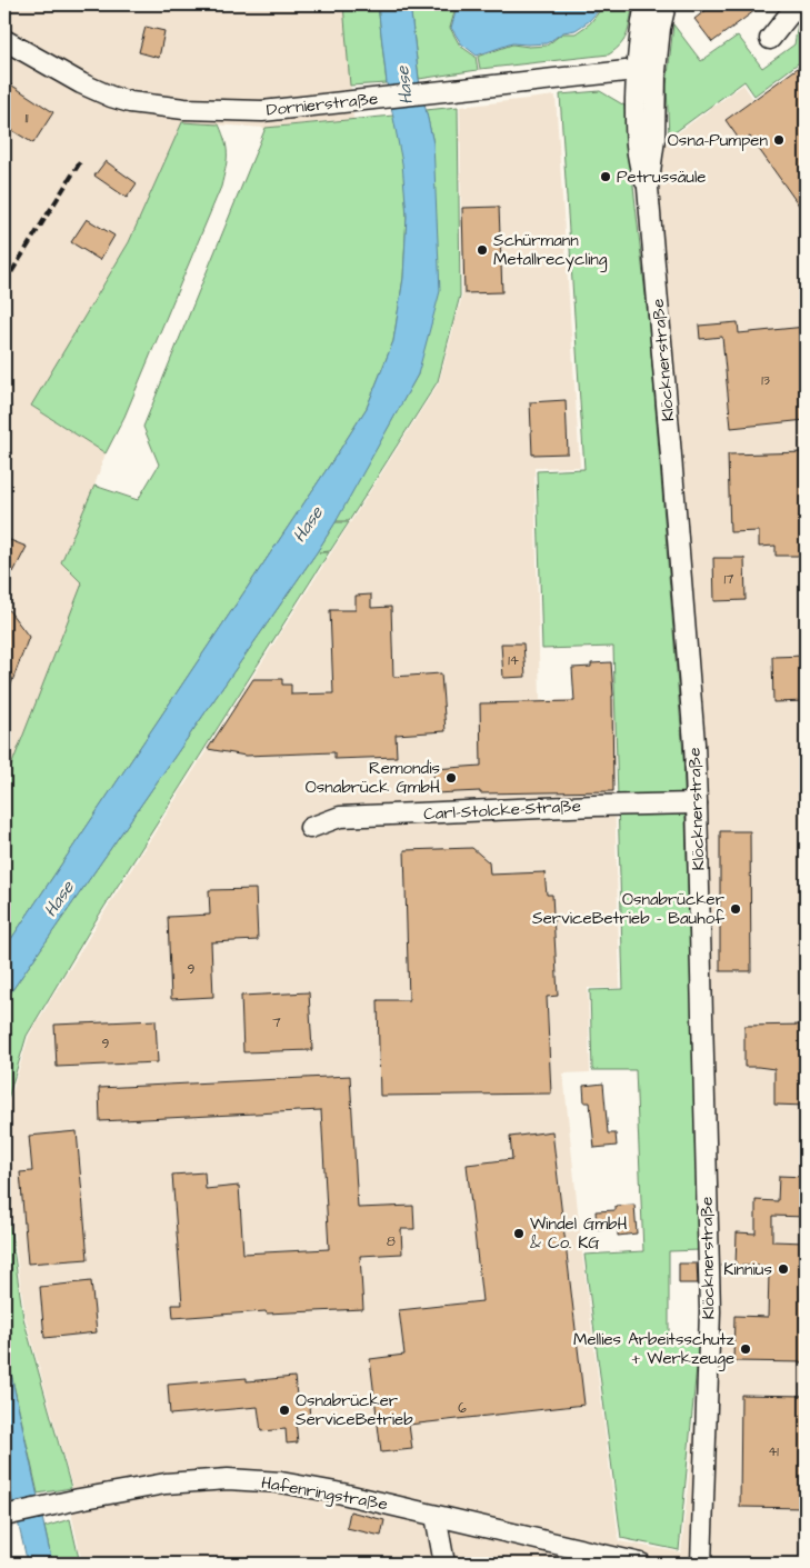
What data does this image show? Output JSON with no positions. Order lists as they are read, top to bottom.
{
  "streets": {
    "street": [
      "Dornierstraße",
      "Klöcknerstraße",
      "Carl-Stolcke-Straße",
      "Hafenringstraße"
    ]
  },
  "crossings": [
    ["Dornierstraße", "Klöcknerstraße"],
    ["Klöcknerstraße", "Carl-Stolcke-Straße"]
  ],
  "water": ["Hase"],
  "places": [
    "Osna-Pumpen",
    "Petrussäule",
    "Schürmann Metallrecycling",
    "Remondis Osnabrück GmbH",
    "Osnabrücker ServiceBetrieb - Bauhof",
    "Windel GmbH & Co. KG",
    "Kinnius",
    "Mellies Arbeitsschutz + Werkzeuge",
    "Osnabrücker ServiceBetrieb"
  ],
  "house_numbers": [
    "11",
    "13",
    "17",
    "14",
    "9",
    "7",
    "9",
    "8",
    "6",
    "41"
  ]
}
